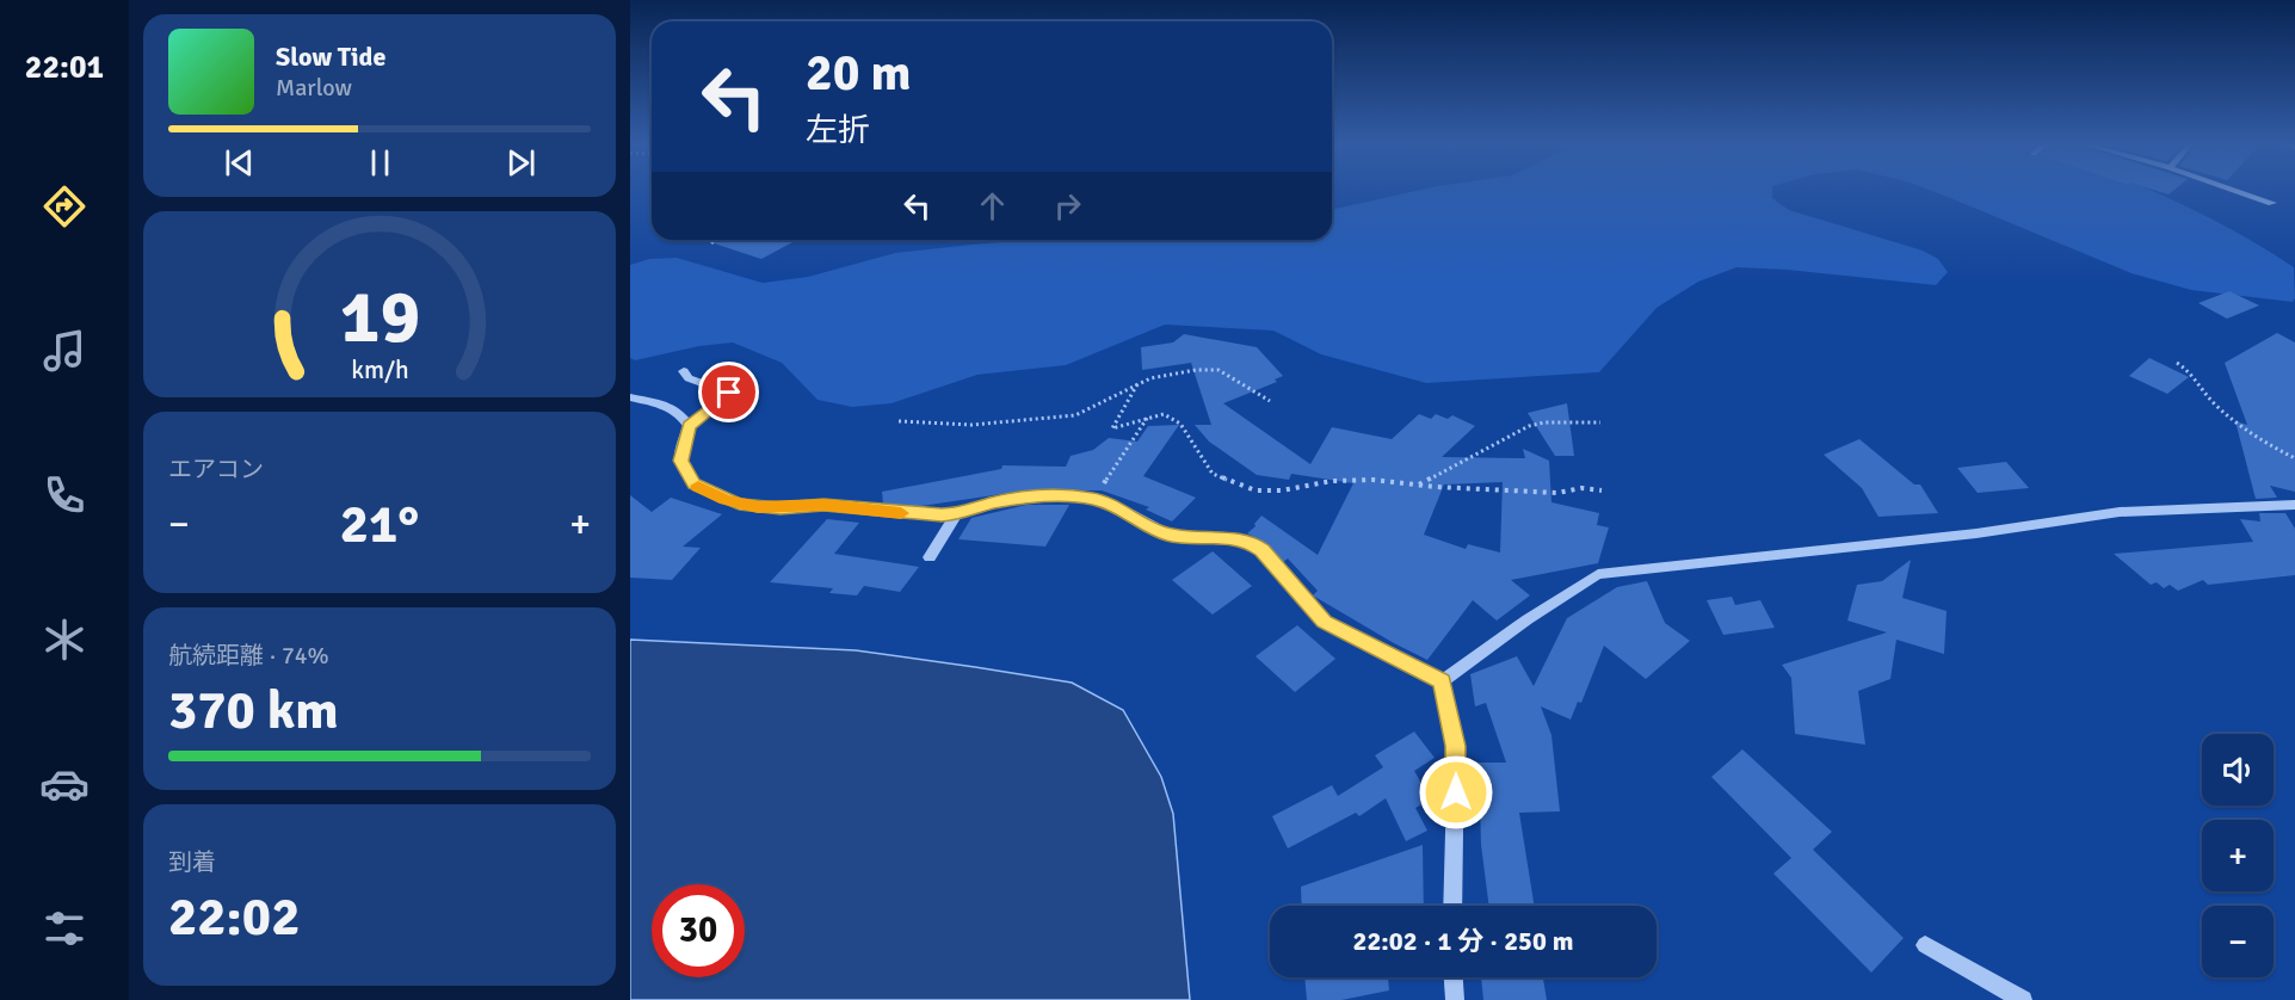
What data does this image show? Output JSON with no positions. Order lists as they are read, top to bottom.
{
  "page": {
    "tabs": "22:01",
    "turn": ["20 m", "左折"],
    "song": ["Slow Tide", "Marlow"],
    "tile": [
      "エアコン",
      ["航続距離 · 74%", "370 km"],
      ["到着", "22:02"]
    ],
    "heat": ["−", "21°", "+"],
    "map_buttons": ["+", "−"],
    "limit": "30",
    "trip": "22:02 · 1 分 · 250 m",
    "gauge": ["19", "km/h"]
  }
}
